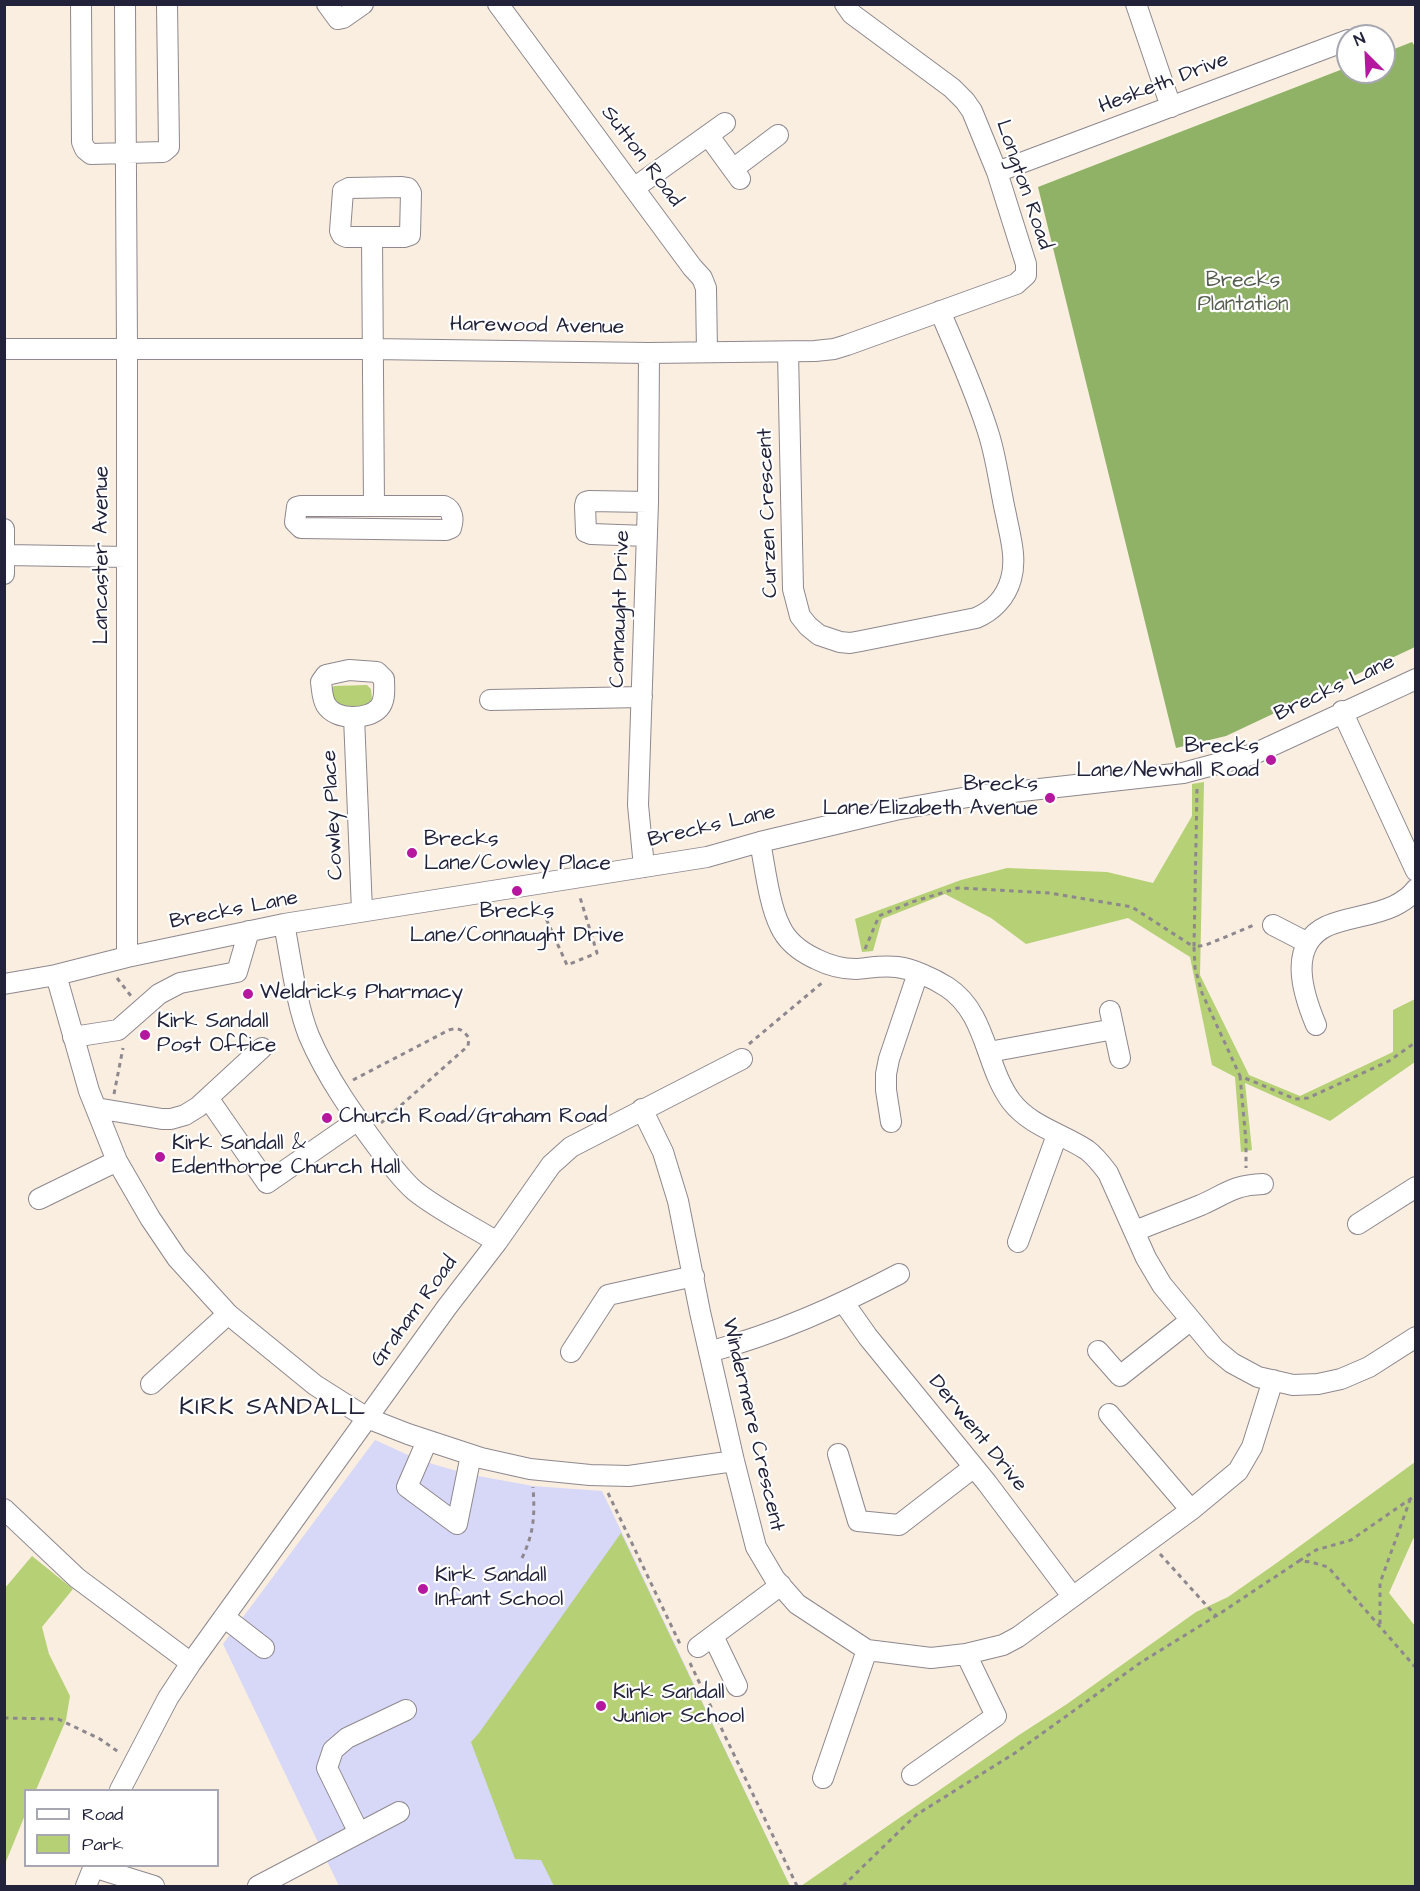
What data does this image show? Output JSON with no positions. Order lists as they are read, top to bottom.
{
  "streets": {
    "street": [
      "Hesketh Drive",
      "Sutton Road",
      "Longton Road",
      "Harewood Avenue",
      "Curzen Crescent",
      "Lancaster Avenue",
      "Connaught Drive",
      "Brecks Lane",
      "Cowley Place",
      "Graham Road",
      "Windermere Crescent",
      "Derwent Drive"
    ]
  },
  "crossings": [
    ["Hesketh Drive", "Longton Road"],
    ["Sutton Road", "Harewood Avenue"],
    ["Longton Road", "Harewood Avenue"],
    ["Longton Road", "Curzen Crescent"],
    ["Harewood Avenue", "Curzen Crescent"],
    ["Harewood Avenue", "Lancaster Avenue"],
    ["Harewood Avenue", "Connaught Drive"],
    ["Lancaster Avenue", "Brecks Lane"],
    ["Connaught Drive", "Brecks Lane"],
    ["Brecks Lane", "Cowley Place"],
    ["Graham Road", "Windermere Crescent"],
    ["Windermere Crescent", "Derwent Drive"]
  ],
  "districts": ["KIRK SANDALL"],
  "parks": ["Brecks Plantation"],
  "places": [
    "Brecks Lane/Newhall Road",
    "Brecks Lane/Elizabeth Avenue",
    "Brecks Lane/Cowley Place",
    "Brecks Lane/Connaught Drive",
    "Weldricks Pharmacy",
    "Kirk Sandall Post Office",
    "Church Road/Graham Road",
    "Kirk Sandall & Edenthorpe Church Hall",
    "Kirk Sandall Infant School",
    "Kirk Sandall Junior School"
  ],
  "legend": ["Road", "Park"],
  "north": "top left"
}
